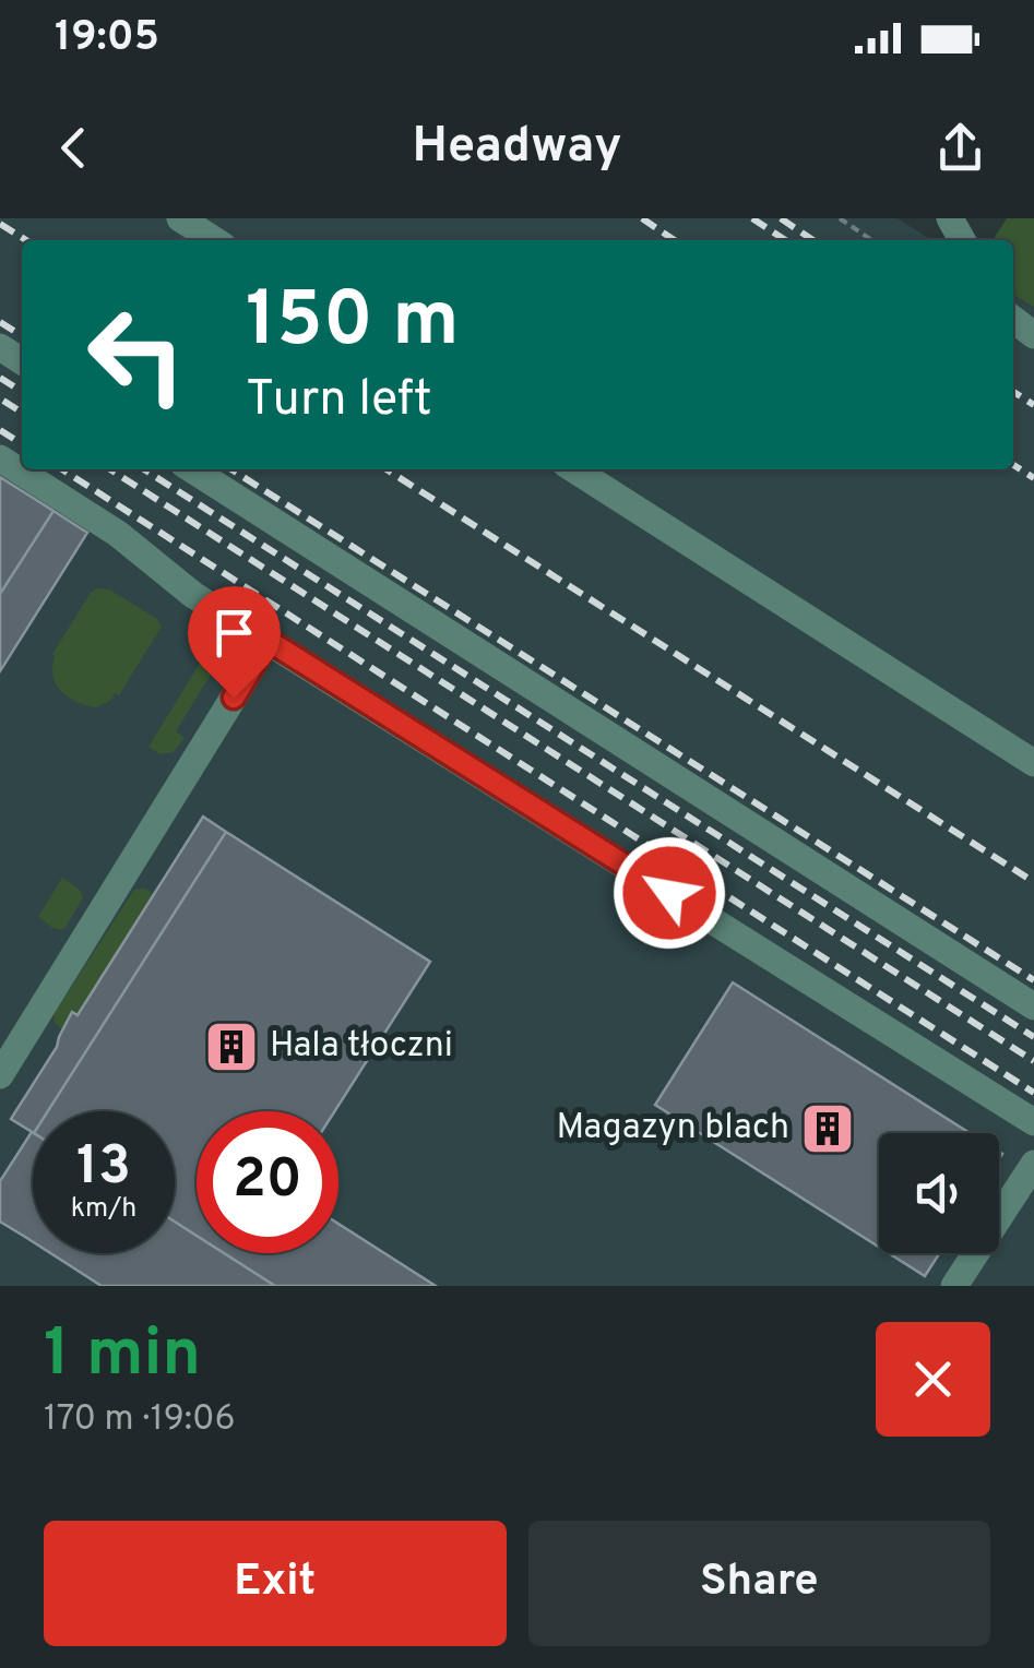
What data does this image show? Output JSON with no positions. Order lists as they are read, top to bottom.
{
  "places": {
    "building": ["Hala tłoczni", "Magazyn blach"]
  },
  "page": {
    "status": "19:05",
    "header": "Headway",
    "turn": ["150 m", "Turn left"],
    "speed": "13 km/h",
    "limit": "20",
    "heading": ["1 min", "170 m · 19:06"],
    "buttons": ["Exit", "Share"]
  }
}
